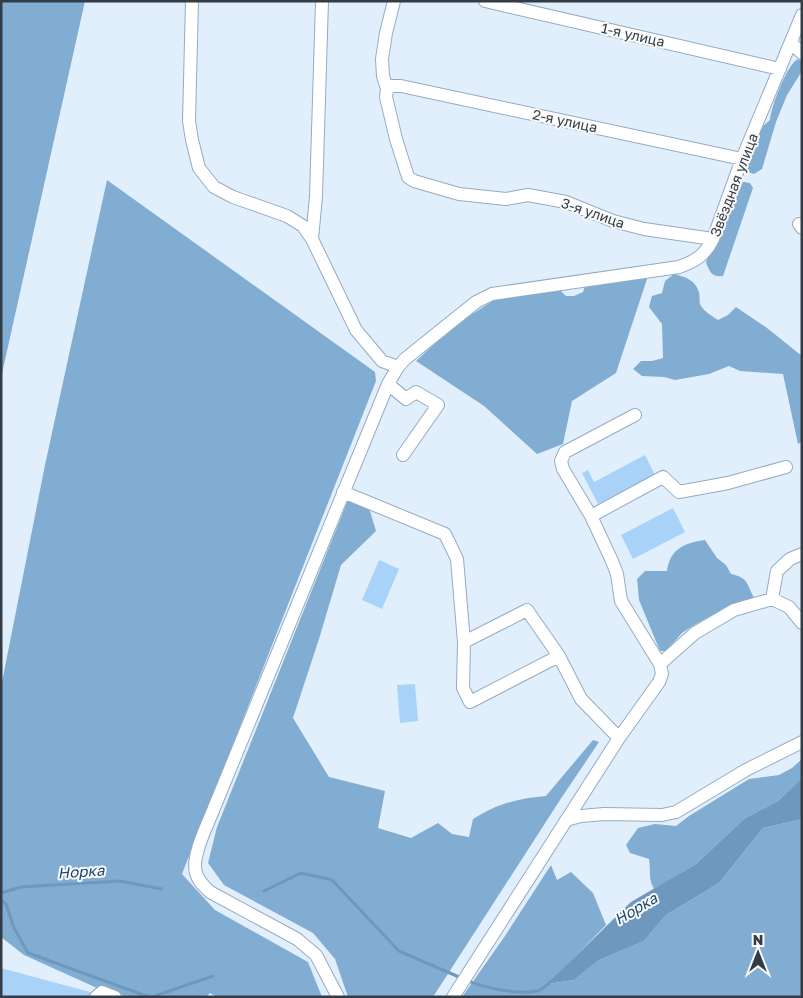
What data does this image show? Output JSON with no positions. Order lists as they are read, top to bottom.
{
  "streets": {
    "street": [
      "1-я улица",
      "2-я улица",
      "Звёздная улица",
      "3-я улица"
    ]
  },
  "crossings": [
    ["1-я улица", "Звёздная улица"],
    ["2-я улица", "Звёздная улица"],
    ["2-я улица", "3-я улица"],
    ["Звёздная улица", "3-я улица"]
  ],
  "water": ["Норка"],
  "north": "top"
}
